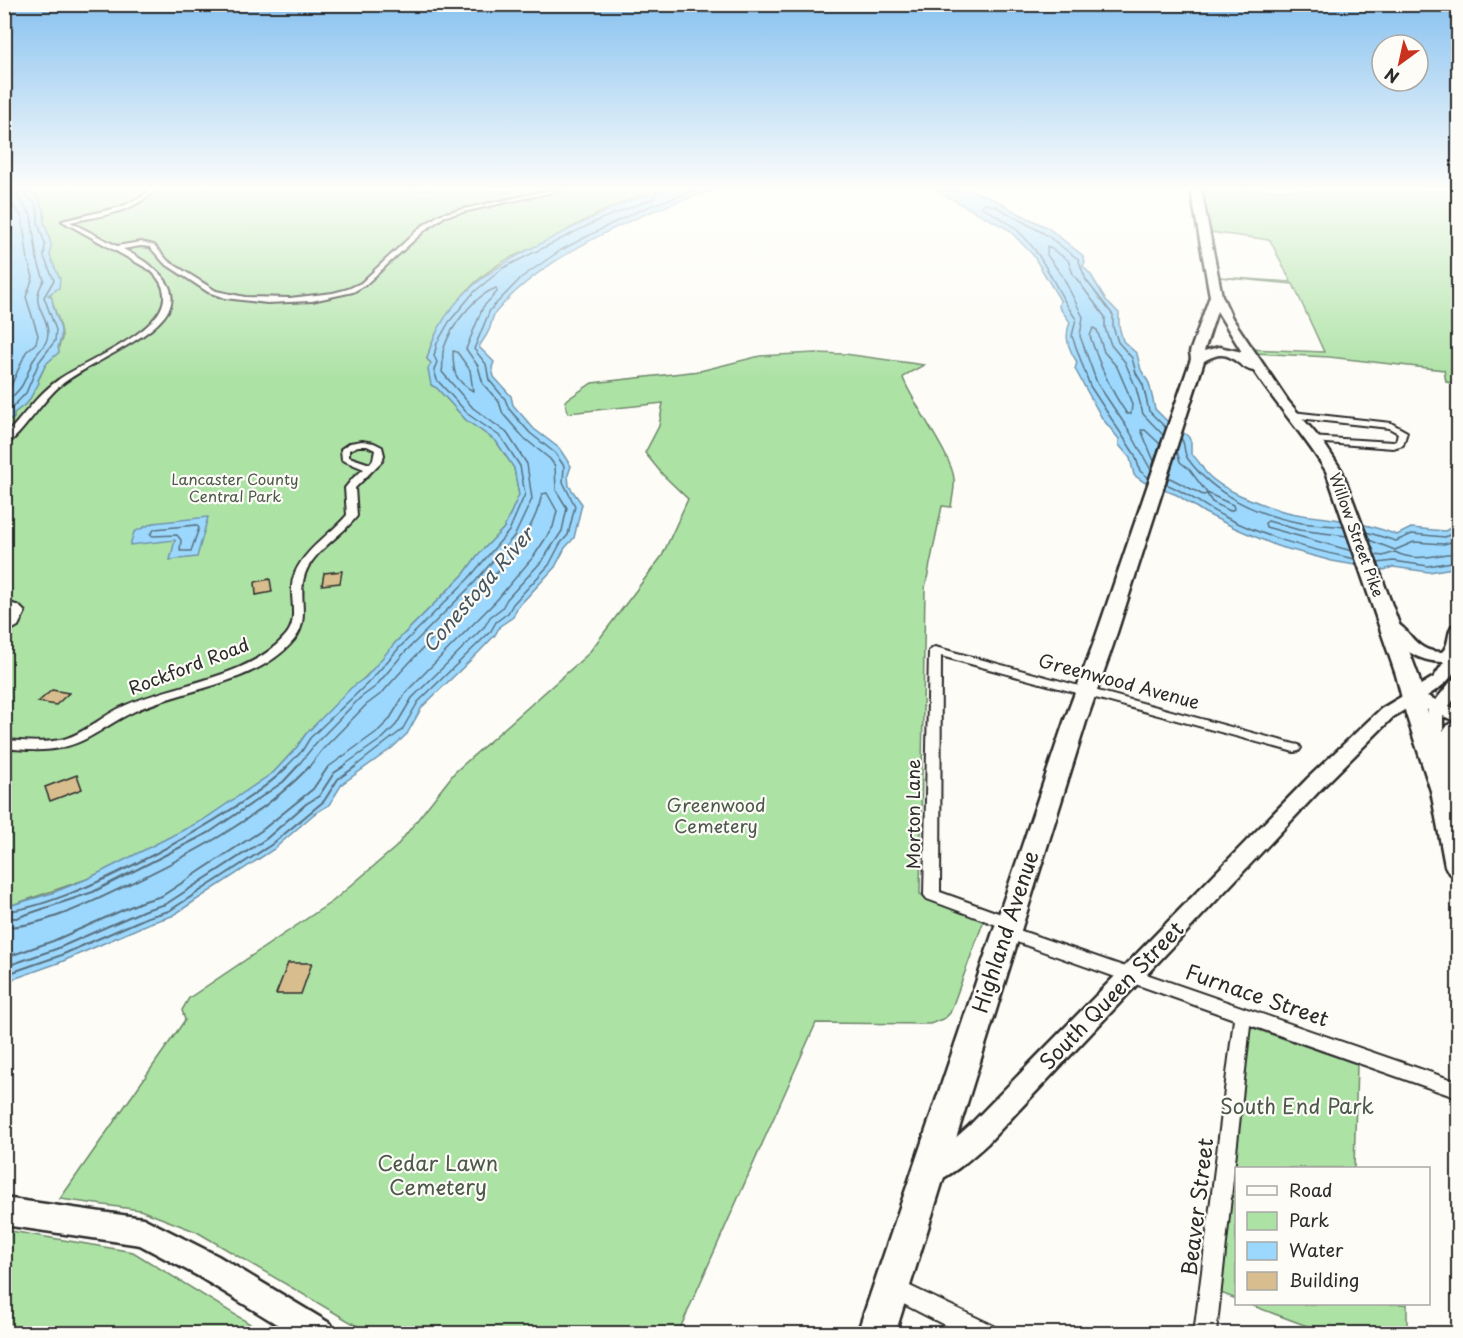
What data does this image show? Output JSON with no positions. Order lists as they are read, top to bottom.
{
  "streets": {
    "highway": ["Willow Street Pike", "Highland Avenue"],
    "main road": ["South Queen Street"],
    "street": [
      "Rockford Road",
      "Greenwood Avenue",
      "Morton Lane",
      "Furnace Street",
      "Beaver Street"
    ]
  },
  "crossings": [
    ["Willow Street Pike", "Greenwood Avenue"],
    ["Willow Street Pike", "Highland Avenue"],
    ["Willow Street Pike", "South Queen Street"],
    ["Greenwood Avenue", "Morton Lane"],
    ["Greenwood Avenue", "Highland Avenue"],
    ["Morton Lane", "Highland Avenue"],
    ["Morton Lane", "Furnace Street"],
    ["Highland Avenue", "South Queen Street"],
    ["Highland Avenue", "Furnace Street"],
    ["South Queen Street", "Furnace Street"],
    ["Furnace Street", "Beaver Street"]
  ],
  "water": ["Conestoga River"],
  "parks": [
    "Lancaster County Central Park",
    "Greenwood Cemetery",
    "South End Park",
    "Cedar Lawn Cemetery"
  ],
  "legend": [
    "Road",
    "Park",
    "Water",
    "Building"
  ],
  "north": "bottom left"
}
